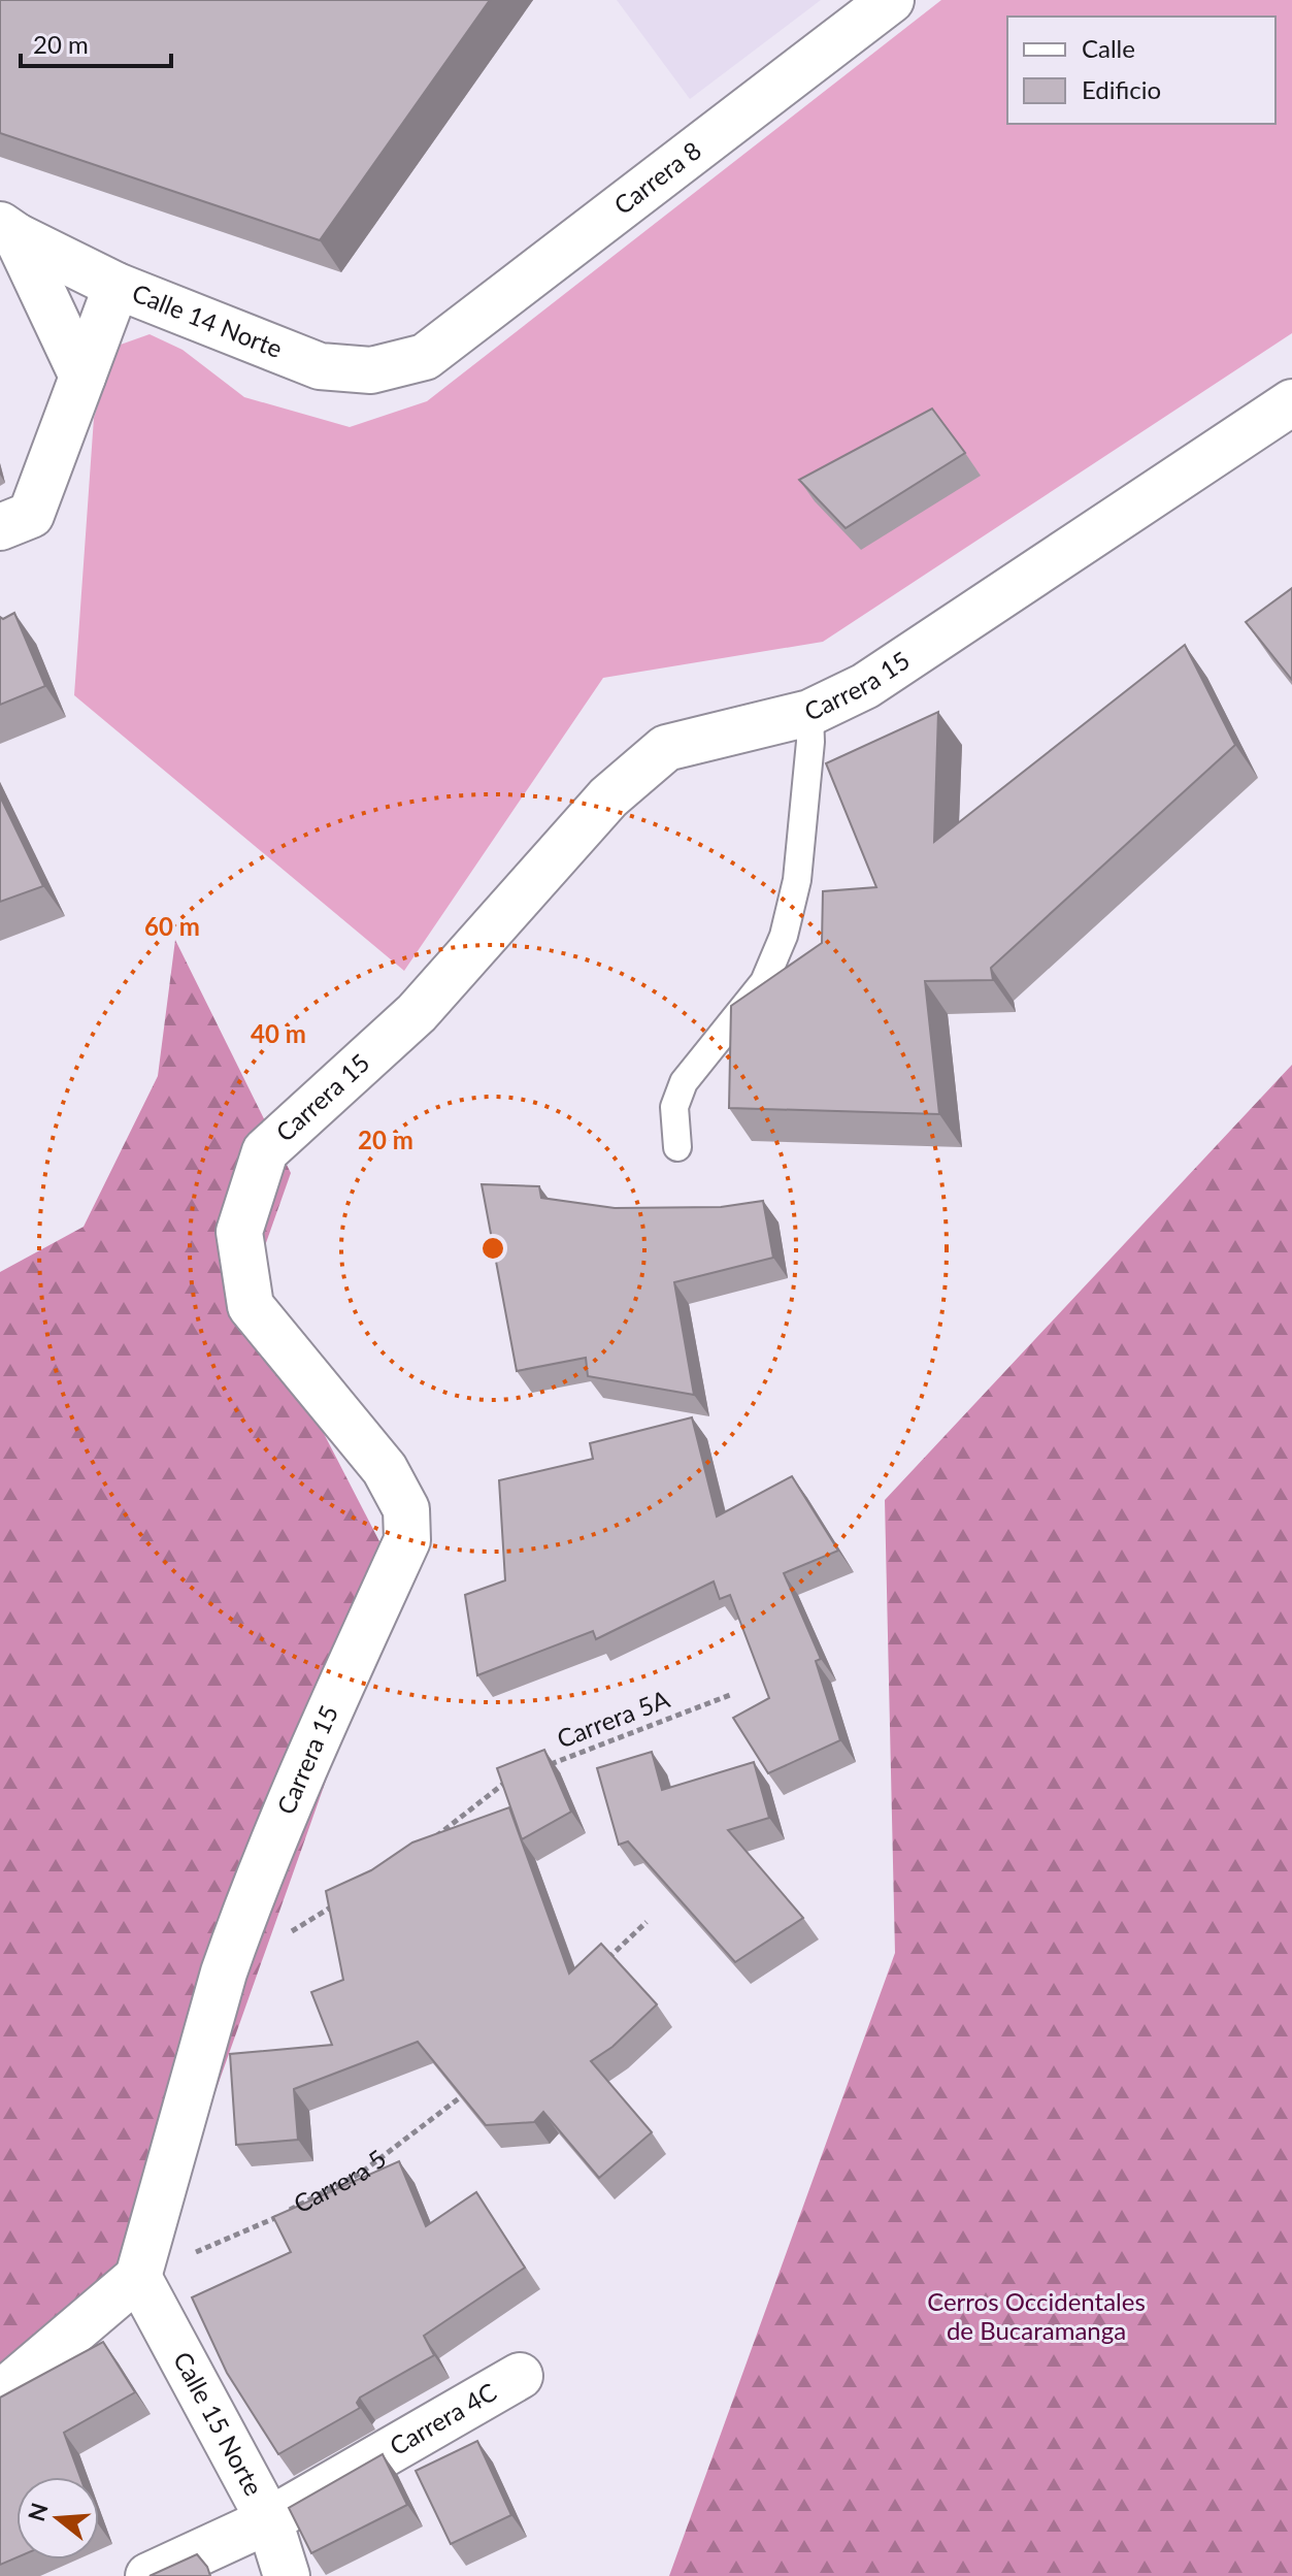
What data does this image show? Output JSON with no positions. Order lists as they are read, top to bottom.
{
  "streets": {
    "street": [
      "Carrera 8",
      "Calle 14 Norte",
      "Carrera 15",
      "Carrera 4C",
      "Calle 15 Norte"
    ],
    "path": ["Carrera 5A", "Carrera 5"]
  },
  "crossings": [
    ["Carrera 8", "Calle 14 Norte"],
    ["Carrera 15", "Carrera 5"],
    ["Carrera 15", "Calle 15 Norte"],
    ["Carrera 5", "Calle 15 Norte"],
    ["Carrera 4C", "Calle 15 Norte"]
  ],
  "parks": ["Cerros Occidentales de Bucaramanga"],
  "legend": ["Calle", "Edificio"],
  "scale_bar": "20 m",
  "north": "left",
  "rings": ["60 m", "40 m", "20 m"]
}
